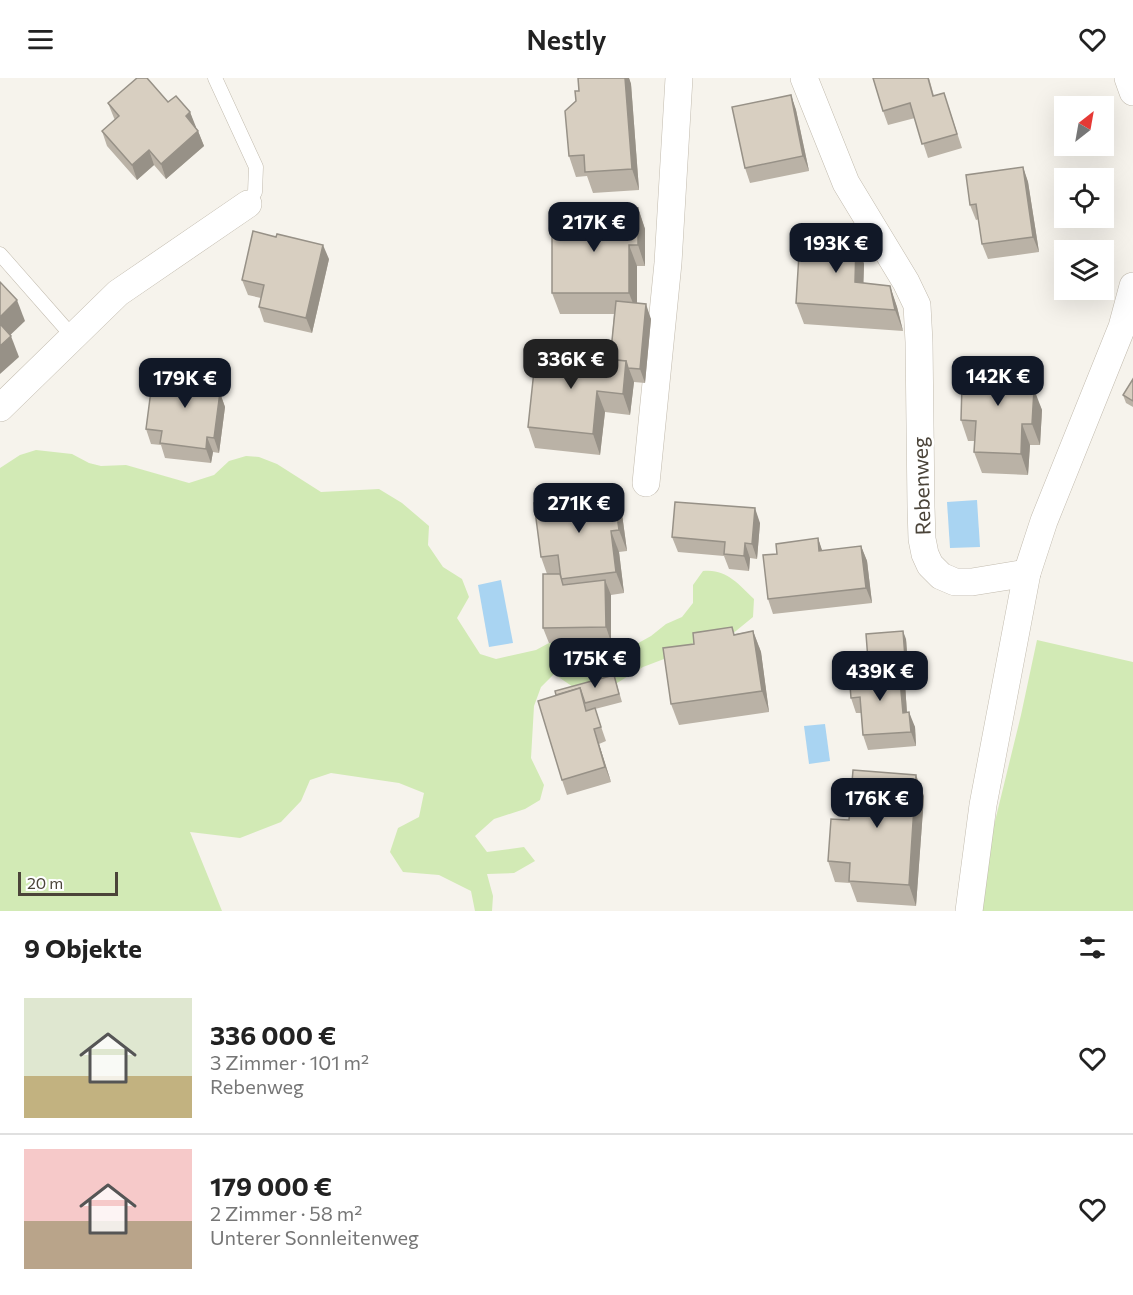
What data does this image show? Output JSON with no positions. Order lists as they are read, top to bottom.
{
  "streets": {
    "street": ["Rebenweg"]
  },
  "scale_bar": "20 m",
  "north": "top right",
  "page": {
    "header": "Nestly",
    "price": [
      "217K €",
      "193K €",
      "336K €",
      "142K €",
      "179K €",
      "271K €",
      "175K €",
      "439K €",
      "176K €"
    ],
    "scale": "20 m",
    "heading": "9 Objekte",
    "list": [
      {
        "name": "336 000 €",
        "note": "3 Zimmer · 101 m² · Rebenweg"
      },
      {
        "name": "179 000 €",
        "note": "2 Zimmer · 58 m² · Unterer Sonnleitenweg"
      }
    ]
  }
}
